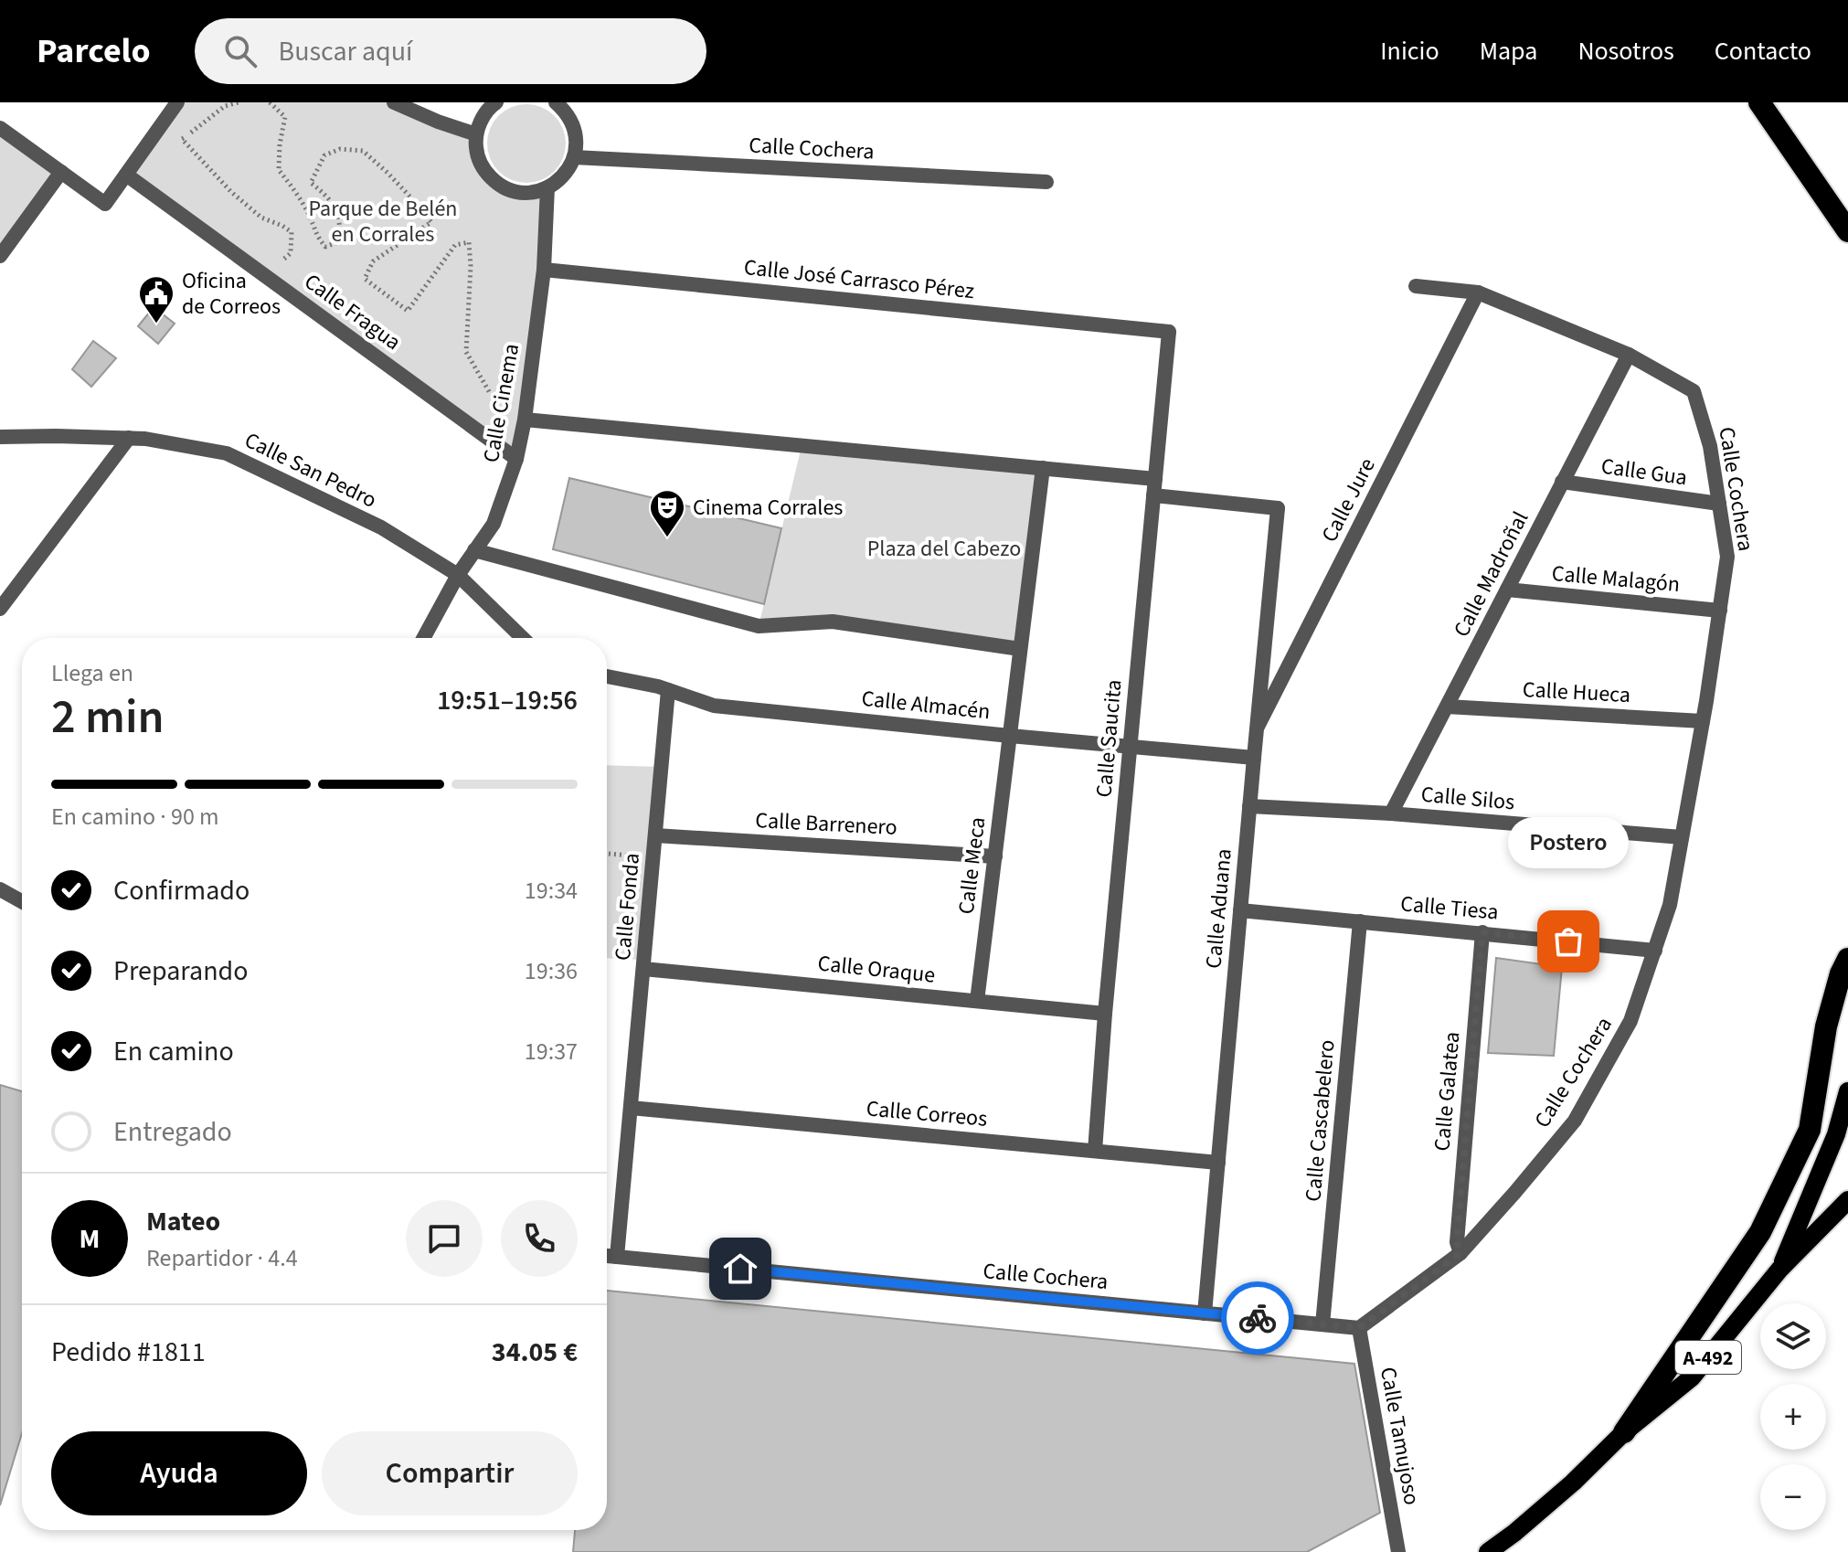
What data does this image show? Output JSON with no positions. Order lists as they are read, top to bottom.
{
  "streets": {
    "main road": ["A-492"],
    "street": [
      "Calle Cochera",
      "Calle José Carrasco Pérez",
      "Calle Fragua",
      "Calle Cinema",
      "Calle San Pedro",
      "Calle Gua",
      "Calle Jure",
      "Calle Madroñal",
      "Calle Malagón",
      "Calle Hueca",
      "Calle Almacén",
      "Calle Saucita",
      "Calle Silos",
      "Calle Barrenero",
      "Calle Meca",
      "Calle Fonda",
      "Calle Tiesa",
      "Calle Aduana",
      "Calle Oraque",
      "Calle Galatea",
      "Calle Correos",
      "Calle Cascabelero",
      "Calle Tamujoso"
    ]
  },
  "crossings": [
    ["Calle Cochera", "Calle Gua"],
    ["Calle Cochera", "Calle Jure"],
    ["Calle Cochera", "Calle Madroñal"],
    ["Calle Cochera", "Calle Malagón"],
    ["Calle Cochera", "Calle Hueca"],
    ["Calle Cochera", "Calle Silos"],
    ["Calle Cochera", "Calle Fonda"],
    ["Calle Cochera", "Calle Tiesa"],
    ["Calle Cochera", "Calle Aduana"],
    ["Calle Cochera", "Calle Galatea"],
    ["Calle Cochera", "Calle Cascabelero"],
    ["Calle Cochera", "Calle Tamujoso"],
    ["Calle José Carrasco Pérez", "Calle Cinema"],
    ["Calle José Carrasco Pérez", "Calle Saucita"],
    ["Calle Fragua", "Calle Cinema"],
    ["Calle Cinema", "Calle San Pedro"],
    ["Calle Gua", "Calle Madroñal"],
    ["Calle Jure", "Calle Aduana"],
    ["Calle Madroñal", "Calle Malagón"],
    ["Calle Madroñal", "Calle Hueca"],
    ["Calle Madroñal", "Calle Silos"],
    ["Calle Almacén", "Calle Saucita"],
    ["Calle Almacén", "Calle Meca"],
    ["Calle Almacén", "Calle Fonda"],
    ["Calle Almacén", "Calle Aduana"],
    ["Calle Saucita", "Calle Aduana"],
    ["Calle Saucita", "Calle Oraque"],
    ["Calle Saucita", "Calle Correos"],
    ["Calle Silos", "Calle Aduana"],
    ["Calle Barrenero", "Calle Meca"],
    ["Calle Barrenero", "Calle Fonda"],
    ["Calle Meca", "Calle Oraque"],
    ["Calle Fonda", "Calle Oraque"],
    ["Calle Fonda", "Calle Correos"],
    ["Calle Tiesa", "Calle Aduana"],
    ["Calle Tiesa", "Calle Galatea"],
    ["Calle Tiesa", "Calle Cascabelero"],
    ["Calle Aduana", "Calle Correos"]
  ],
  "parks": ["Parque de Belén en Corrales", "Plaza del Cabezo"],
  "places": {
    "public building": ["Oficina de Correos"],
    "theatre": ["Cinema Corrales"],
    "other": ["Postero"]
  },
  "page": {
    "header": "Parcelo",
    "search": "Buscar aquí",
    "nav": [
      "Inicio",
      "Mapa",
      "Nosotros",
      "Contacto"
    ],
    "heading": ["2 min", "Llega en", "19:51–19:56"],
    "panel": [
      "Mateo",
      "Repartidor · 4.4",
      "Pedido #1811",
      "34.05 €"
    ],
    "bar": "En camino · 90 m",
    "bubble": "Postero",
    "list": [
      ["Confirmado", "19:34"],
      ["Preparando", "19:36"],
      ["En camino", "19:37"],
      "Entregado"
    ],
    "round": "M",
    "map_buttons": ["+", "−"],
    "buttons": ["Ayuda", "Compartir"]
  }
}
